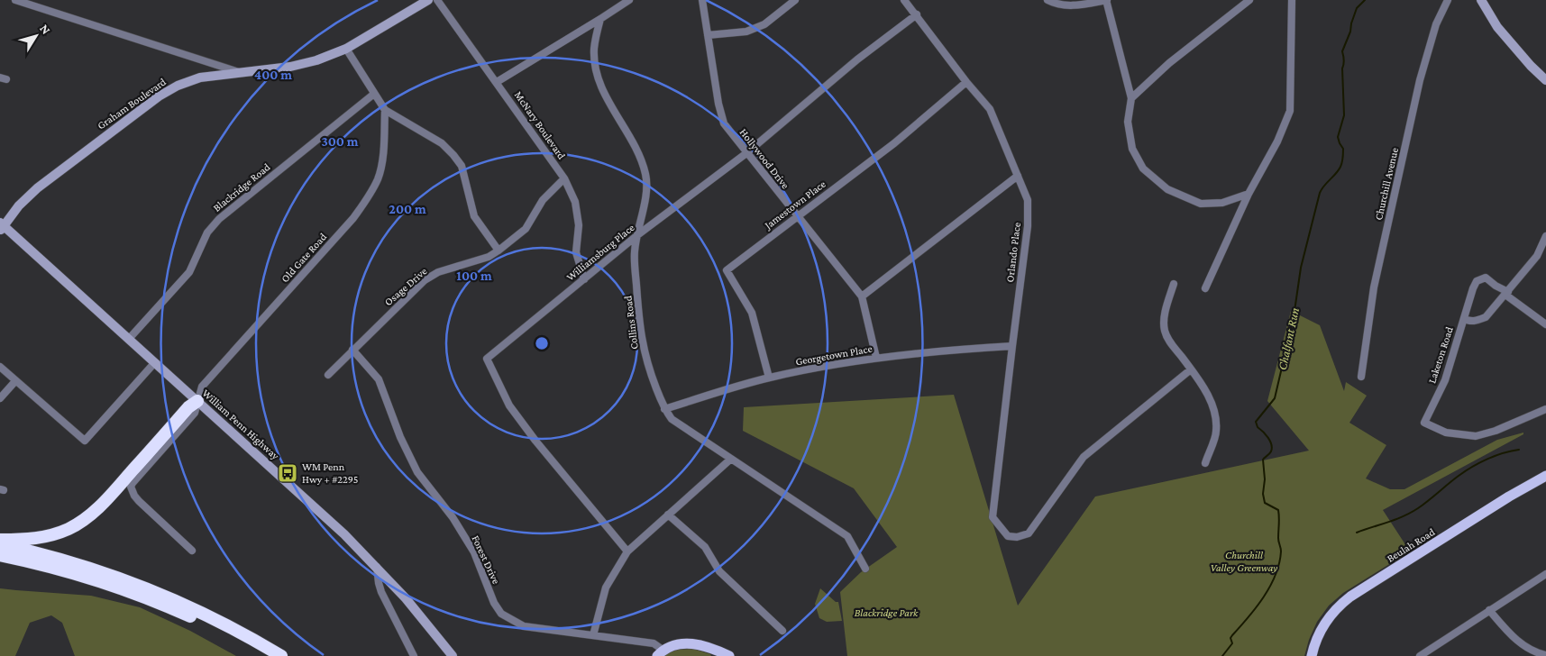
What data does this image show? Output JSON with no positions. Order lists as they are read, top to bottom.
{
  "streets": {
    "main road": ["Graham Boulevard", "William Penn Highway", "Beulah Road"],
    "street": [
      "McNary Boulevard",
      "Hollywood Drive",
      "Churchill Avenue",
      "Blackridge Road",
      "Jamestown Place",
      "Williamsburg Place",
      "Orlando Place",
      "Old Gate Road",
      "Osage Drive",
      "Collins Road",
      "Georgetown Place",
      "Laketon Road",
      "Forest Drive"
    ]
  },
  "crossings": [
    ["Graham Boulevard", "William Penn Highway"],
    ["McNary Boulevard", "Williamsburg Place"],
    ["McNary Boulevard", "Osage Drive"],
    ["Hollywood Drive", "Jamestown Place"],
    ["Hollywood Drive", "Williamsburg Place"],
    ["Hollywood Drive", "Georgetown Place"],
    ["Blackridge Road", "William Penn Highway"],
    ["Jamestown Place", "Orlando Place"],
    ["Jamestown Place", "Georgetown Place"],
    ["Williamsburg Place", "Orlando Place"],
    ["Williamsburg Place", "Collins Road"],
    ["Orlando Place", "Georgetown Place"],
    ["Old Gate Road", "William Penn Highway"],
    ["Osage Drive", "Forest Drive"],
    ["Collins Road", "Georgetown Place"]
  ],
  "water": ["Chalfant Run"],
  "parks": ["Churchill Valley Greenway", "Blackridge Park"],
  "places": {
    "bus stop": ["WM Penn Hwy + #2295"]
  },
  "north": "top right",
  "rings": [
    "400 m",
    "300 m",
    "200 m",
    "100 m"
  ]
}
